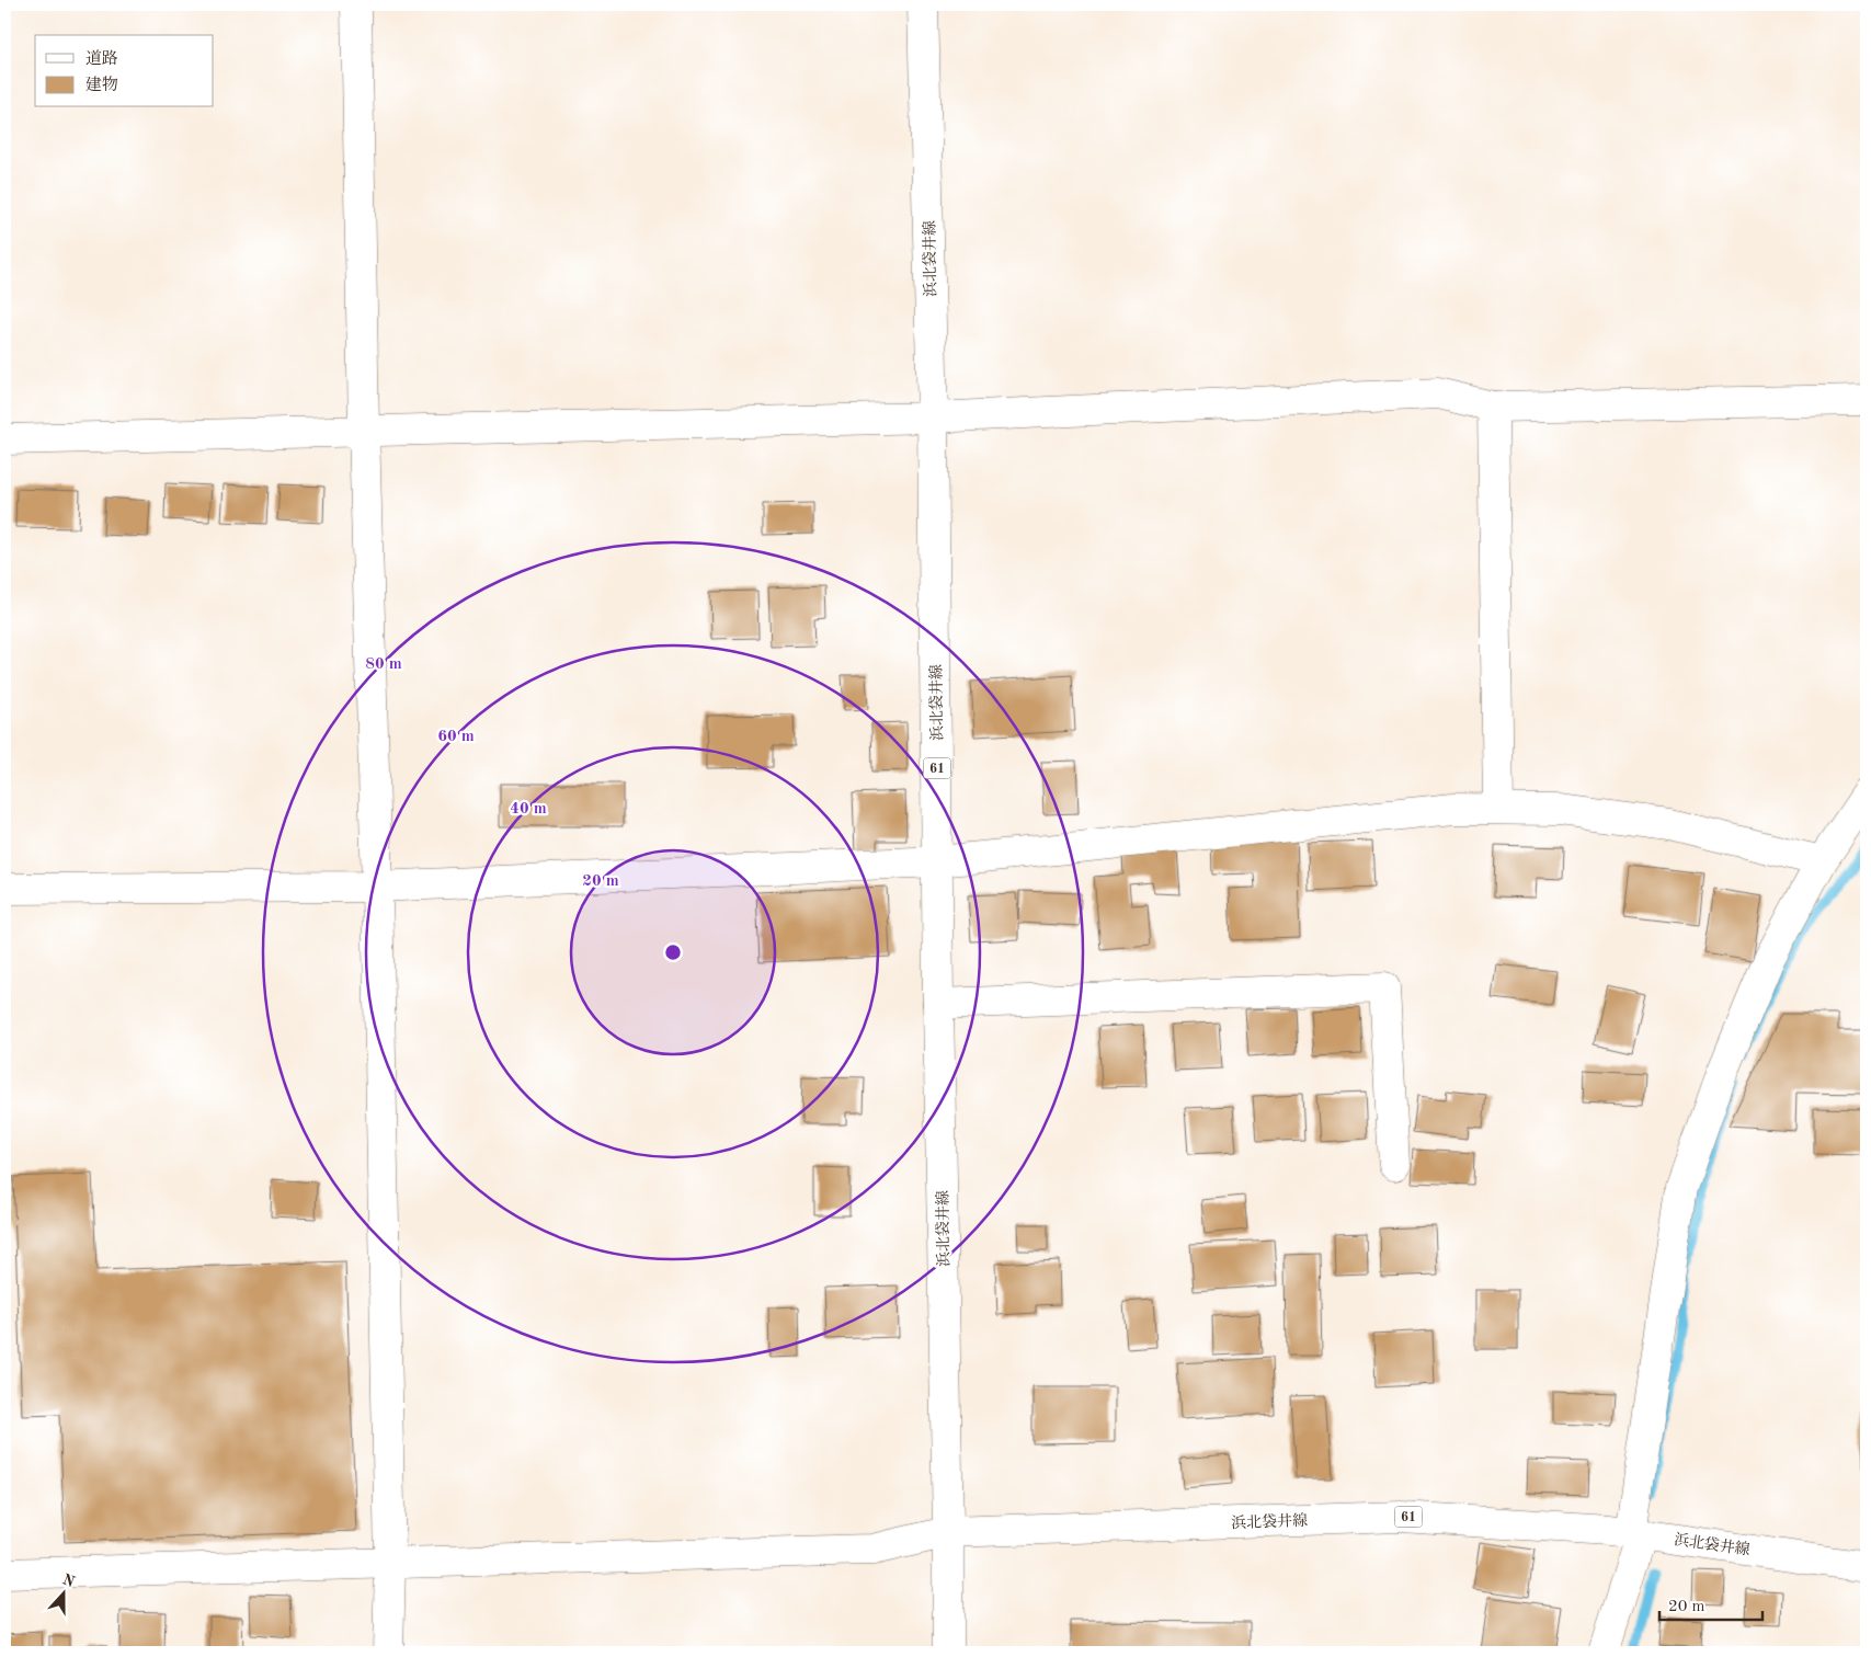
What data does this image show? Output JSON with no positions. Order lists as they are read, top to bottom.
{
  "streets": {
    "street": ["浜北袋井線", "61"]
  },
  "legend": ["道路", "建物"],
  "scale_bar": "20 m",
  "north": "top",
  "rings": [
    "80 m",
    "60 m",
    "40 m",
    "20 m"
  ]
}
